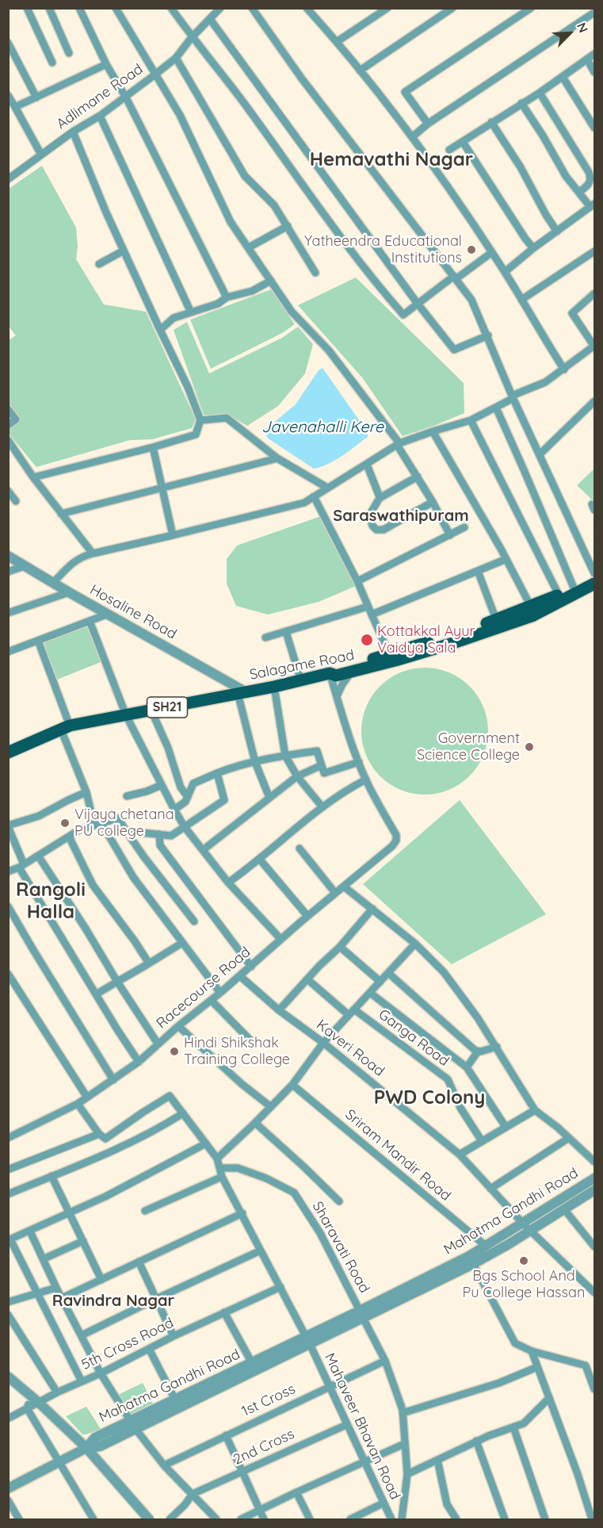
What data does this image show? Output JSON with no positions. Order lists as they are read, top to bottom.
{
  "streets": {
    "main road": ["Salagame Road", "SH21"],
    "street": [
      "Adlimane Road",
      "Hosaline Road",
      "Racecourse Road",
      "Ganga Road",
      "Kaveri Road",
      "Sriram Mandir Road",
      "Mahatma Gandhi Road",
      "Sharavati Road",
      "5th Cross Road",
      "1st Cross",
      "Mahaveer Bhavan Road",
      "2nd Cross"
    ]
  },
  "crossings": [
    ["Hosaline Road", "Salagame Road"],
    ["Racecourse Road", "Kaveri Road"],
    ["Kaveri Road", "Mahatma Gandhi Road"],
    ["Sriram Mandir Road", "Mahatma Gandhi Road"],
    ["Mahatma Gandhi Road", "Sharavati Road"],
    ["Mahatma Gandhi Road", "Mahaveer Bhavan Road"],
    ["Sharavati Road", "1st Cross"],
    ["Sharavati Road", "Mahaveer Bhavan Road"],
    ["5th Cross Road", "Mahaveer Bhavan Road"],
    ["1st Cross", "Mahaveer Bhavan Road"],
    ["Mahaveer Bhavan Road", "2nd Cross"]
  ],
  "districts": [
    "Hemavathi Nagar",
    "Saraswathipuram",
    "Rangoli Halla",
    "PWD Colony",
    "Ravindra Nagar"
  ],
  "water": ["Javenahalli Kere"],
  "places": [
    "Yatheendra Educational Institutions",
    "Kottakkal Ayur Vaidya Sala",
    "Government Science College",
    "Vijaya chetana PU college",
    "Hindi Shikshak Training College",
    "Bgs School And Pu College Hassan"
  ],
  "north": "top right"
}
